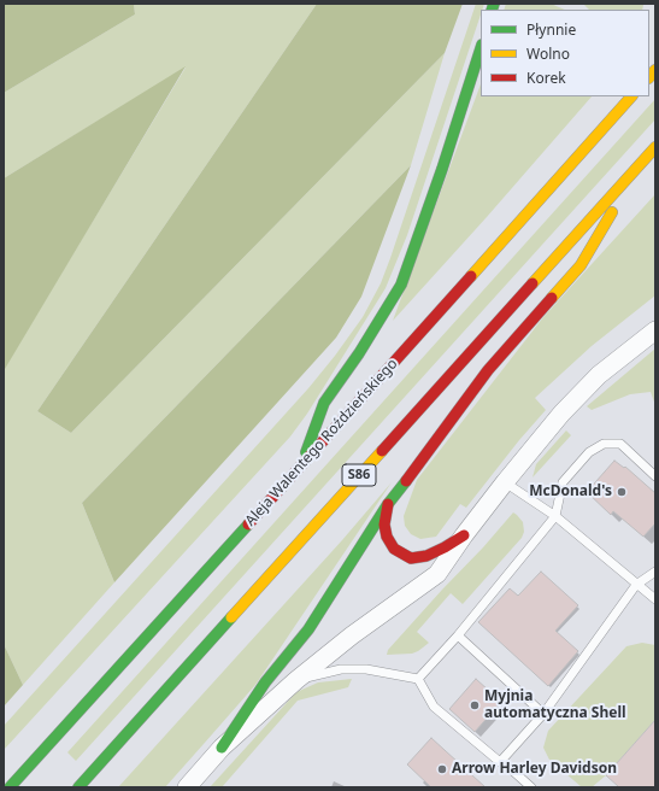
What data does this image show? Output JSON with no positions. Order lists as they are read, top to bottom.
{
  "streets": {
    "highway": ["Aleja Walentego Roździeńskiego", "S86"]
  },
  "places": ["McDonald's", "Myjnia automatyczna Shell", "Arrow Harley Davidson"],
  "legend": ["Płynnie", "Wolno", "Korek"]
}
